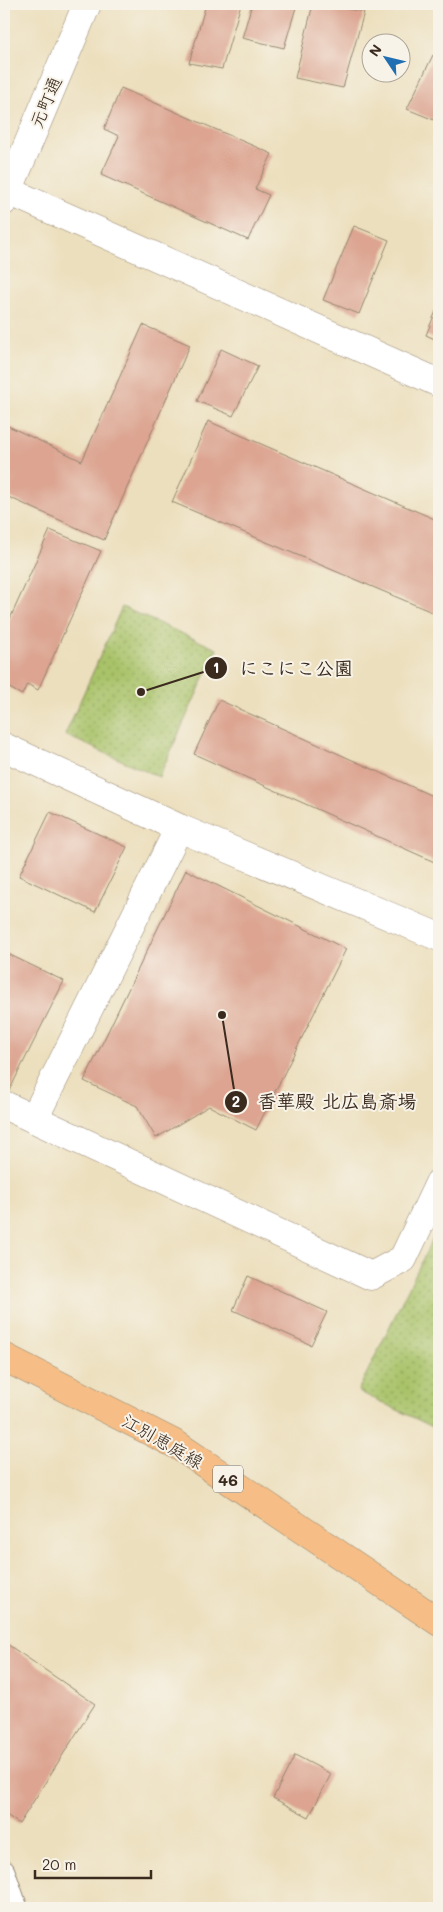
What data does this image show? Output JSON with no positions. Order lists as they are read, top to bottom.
{
  "streets": {
    "main road": ["江別恵庭線", "46"],
    "street": ["元町通"]
  },
  "places": ["にこにこ公園", "香華殿 北広島斎場"],
  "scale_bar": "20 m",
  "north": "top left"
}
